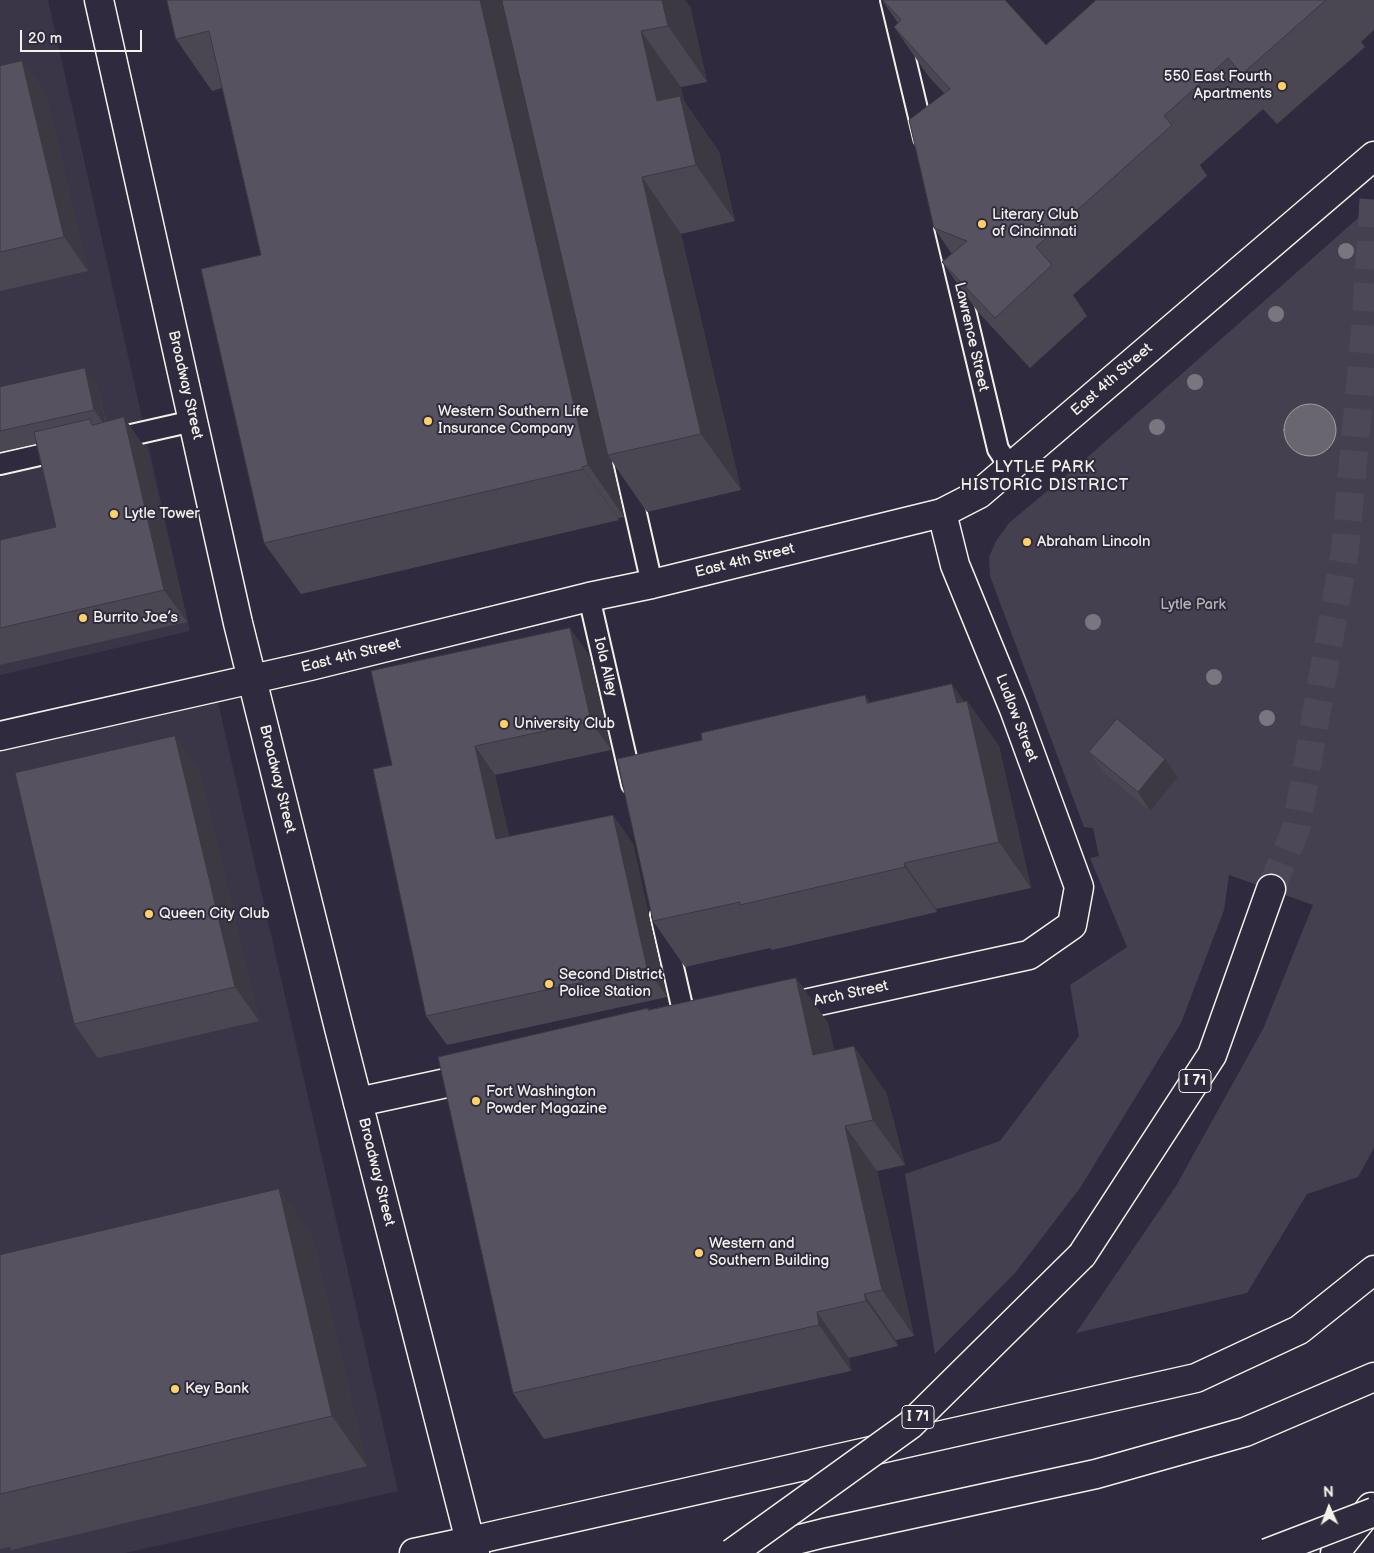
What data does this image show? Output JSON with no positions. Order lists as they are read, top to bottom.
{
  "streets": {
    "main road": [
      "East 4th Street",
      "Broadway Street",
      "Ludlow Street",
      "Arch Street",
      "I 71"
    ],
    "lane": ["Lawrence Street", "Iola Alley"]
  },
  "crossings": [
    ["Lawrence Street", "East 4th Street"],
    ["East 4th Street", "Broadway Street"],
    ["East 4th Street", "Iola Alley"],
    ["East 4th Street", "Ludlow Street"],
    ["Ludlow Street", "Arch Street"]
  ],
  "districts": ["LYTLE PARK HISTORIC DISTRICT"],
  "parks": ["Lytle Park"],
  "places": [
    "550 East Fourth Apartments",
    "Literary Club of Cincinnati",
    "Western Southern Life Insurance Company",
    "Lytle Tower",
    "Abraham Lincoln",
    "Burrito Joe’s",
    "University Club",
    "Queen City Club",
    "Second District Police Station",
    "Fort Washington Powder Magazine",
    "Western and Southern Building",
    "Key Bank"
  ],
  "scale_bar": "20 m",
  "north": "top"
}
